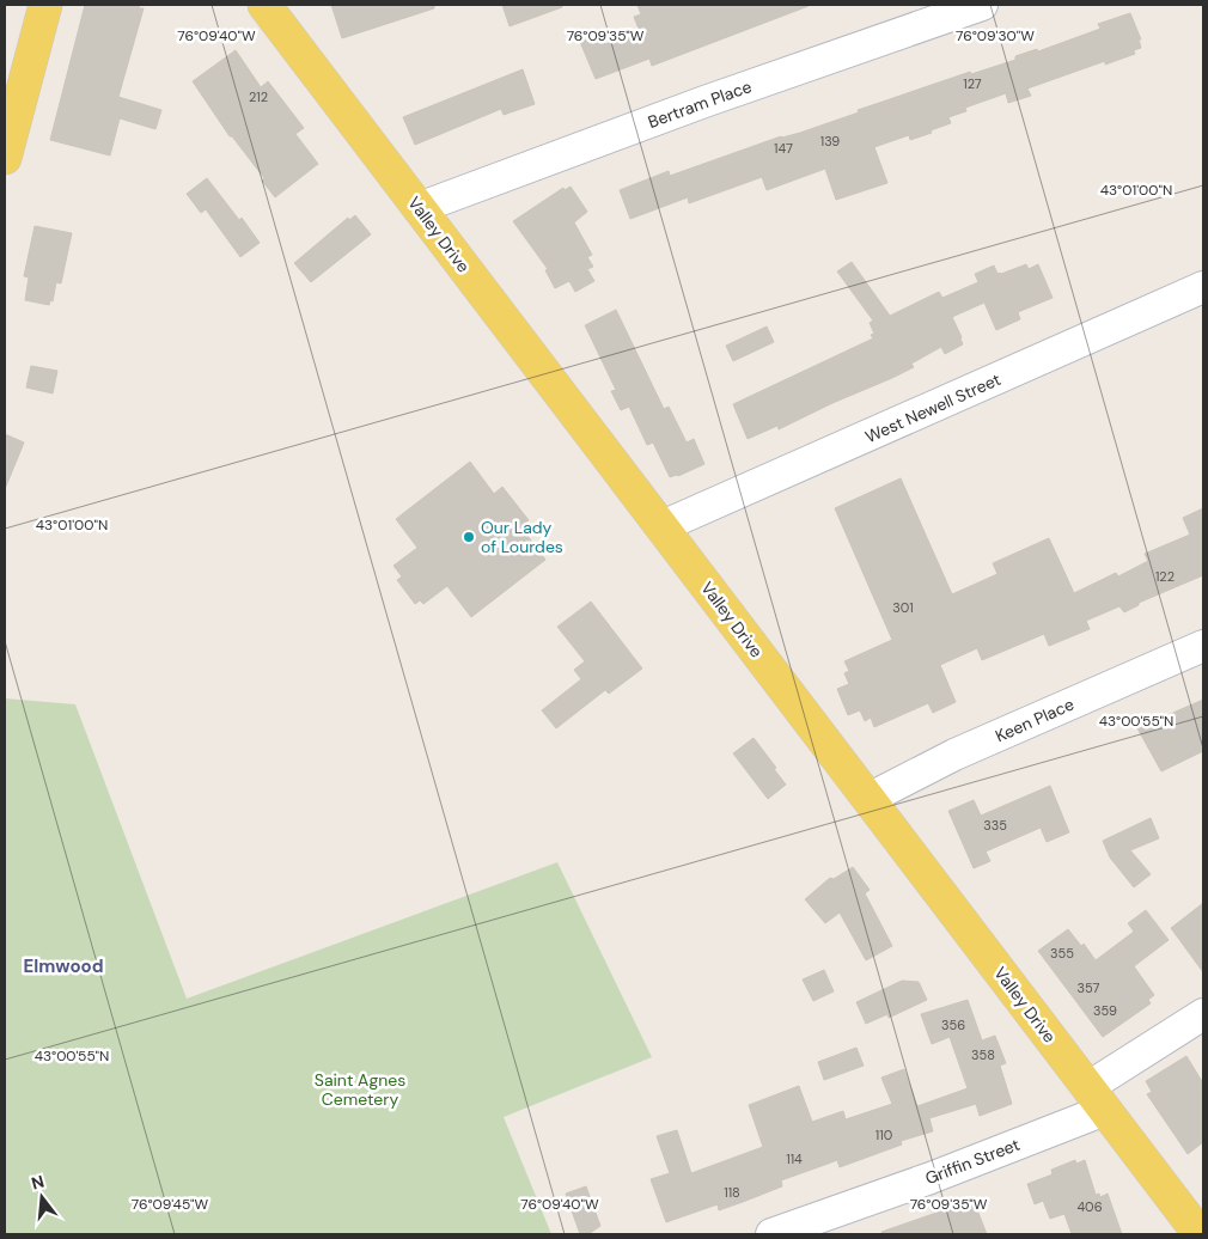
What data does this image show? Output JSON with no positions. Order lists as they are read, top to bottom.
{
  "streets": {
    "main road": ["Valley Drive"],
    "street": [
      "Bertram Place",
      "West Newell Street",
      "Keen Place",
      "Griffin Street"
    ]
  },
  "crossings": [
    ["Bertram Place", "Valley Drive"],
    ["Valley Drive", "West Newell Street"],
    ["Valley Drive", "Keen Place"],
    ["Valley Drive", "Griffin Street"]
  ],
  "districts": ["Elmwood"],
  "parks": ["Saint Agnes Cemetery"],
  "places": ["Our Lady of Lourdes"],
  "house_numbers": [
    "127",
    "212",
    "139",
    "147",
    "122",
    "301",
    "335",
    "355",
    "357",
    "359",
    "356",
    "358",
    "110",
    "114",
    "118",
    "406"
  ],
  "north": "top",
  "coordinates": [
    "76°09'40\"W",
    "76°09'35\"W",
    "76°09'30\"W",
    "43°01'00\"N",
    "43°00'55\"N",
    "76°09'45\"W"
  ]
}
